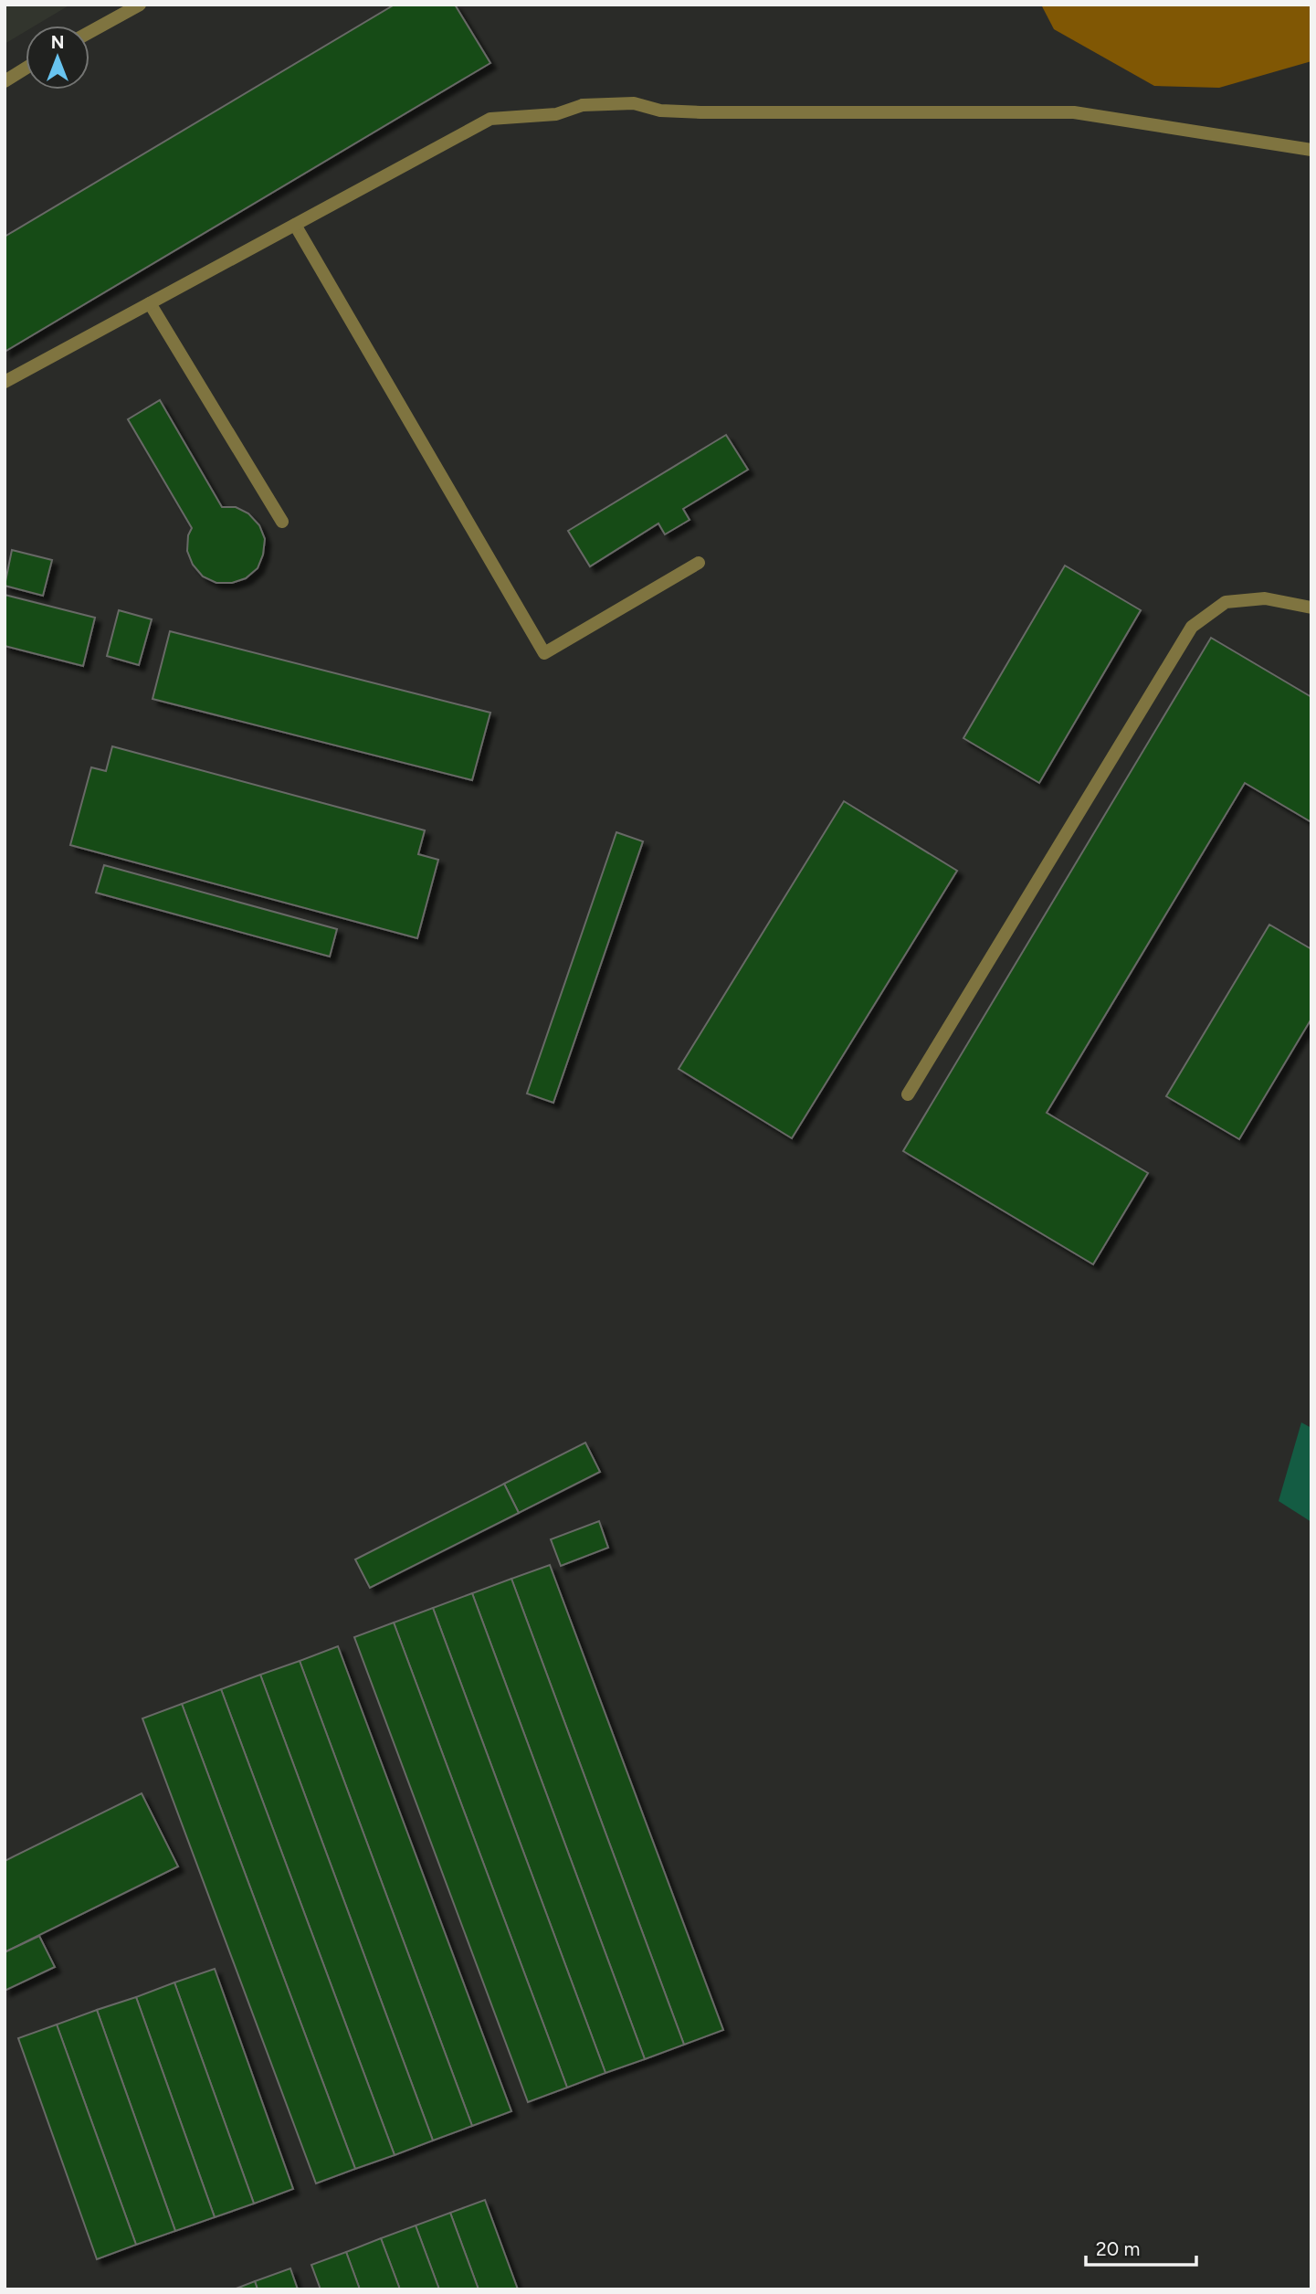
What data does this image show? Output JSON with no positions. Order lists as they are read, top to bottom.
{
  "scale_bar": "20 m",
  "north": "top"
}
